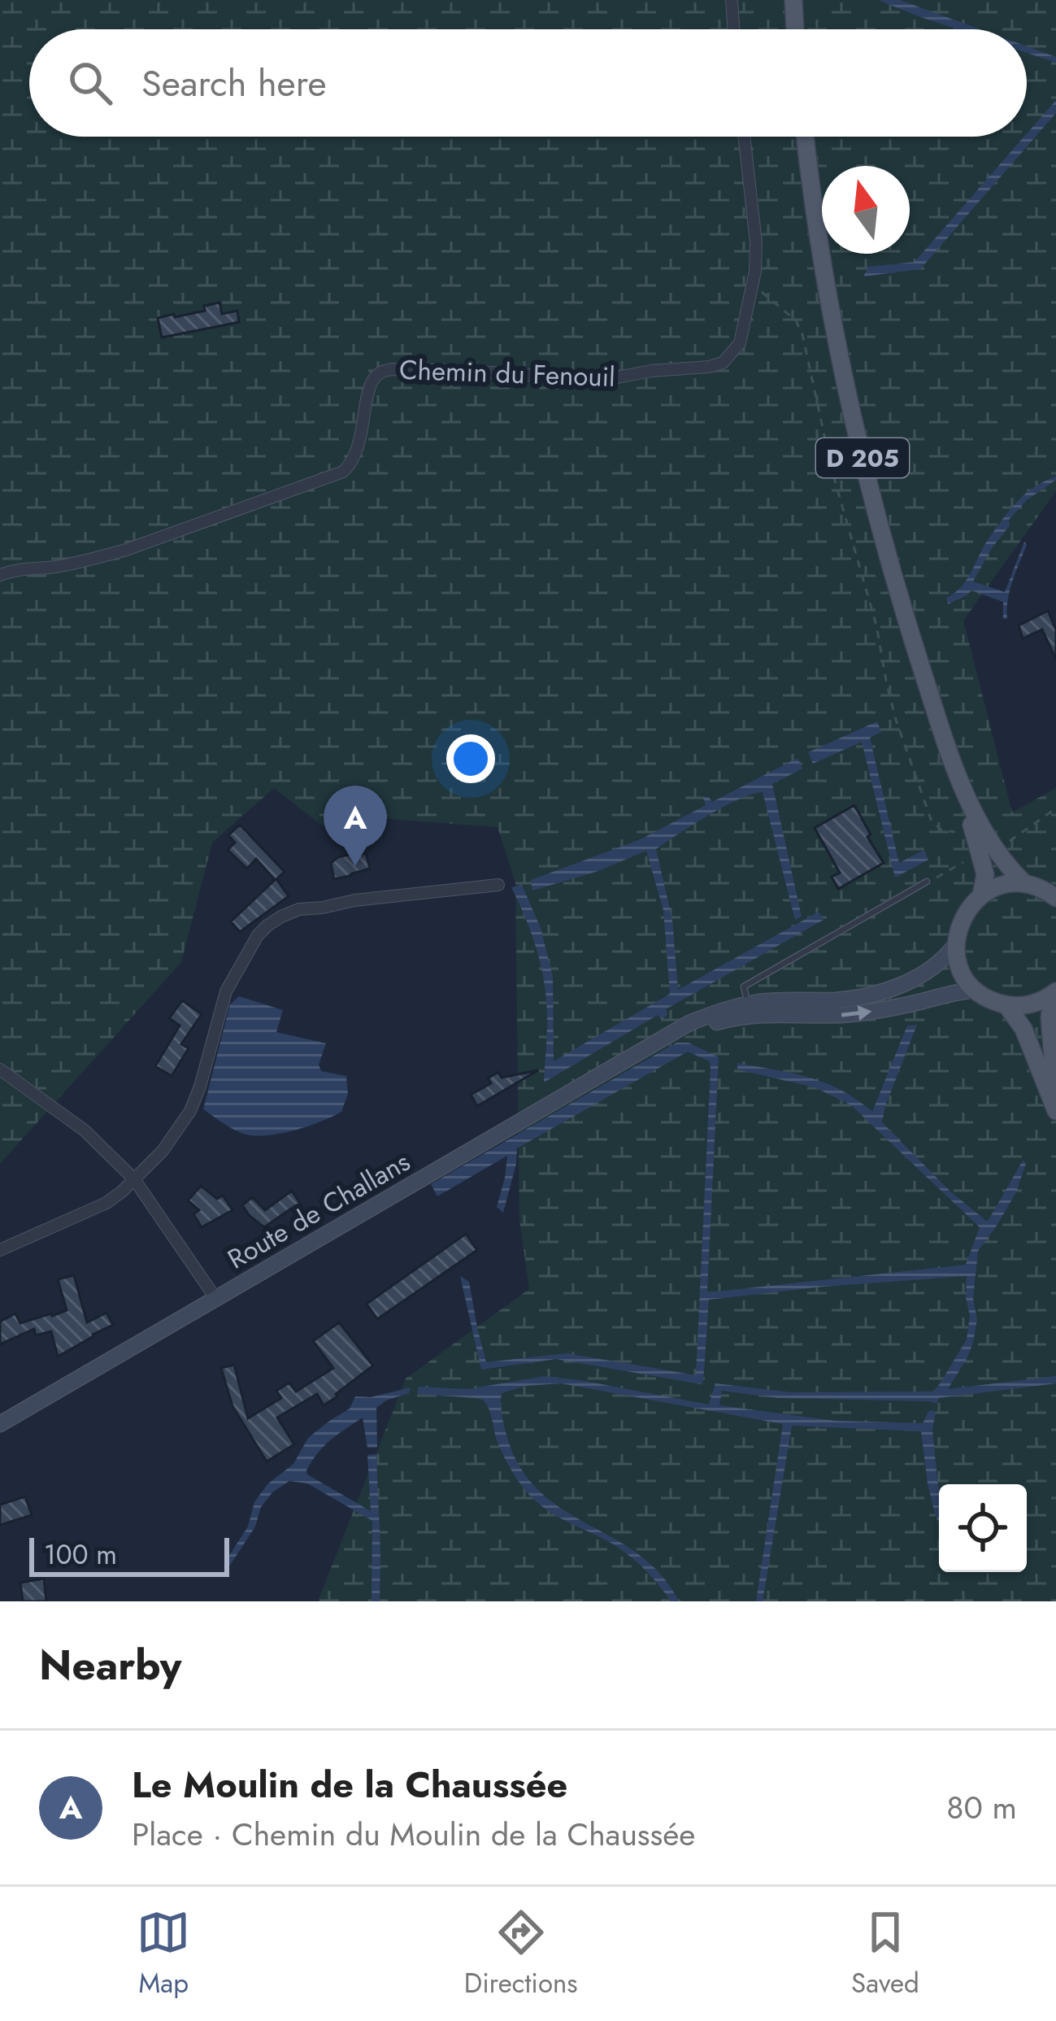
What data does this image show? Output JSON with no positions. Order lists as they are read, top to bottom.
{
  "streets": {
    "main road": ["D 205", "Route de Challans"],
    "street": ["Chemin du Fenouil"]
  },
  "scale_bar": "100 m",
  "north": "top",
  "page": {
    "search": "Search here",
    "pins": "A",
    "scale": "100 m",
    "heading": "Nearby",
    "list": [
      {
        "mark": "A",
        "name": "Le Moulin de la Chaussée",
        "note": "Place · Chemin du Moulin de la Chaussée",
        "value": "80 m"
      }
    ],
    "nav": ["Map", "Directions", "Saved"]
  }
}
